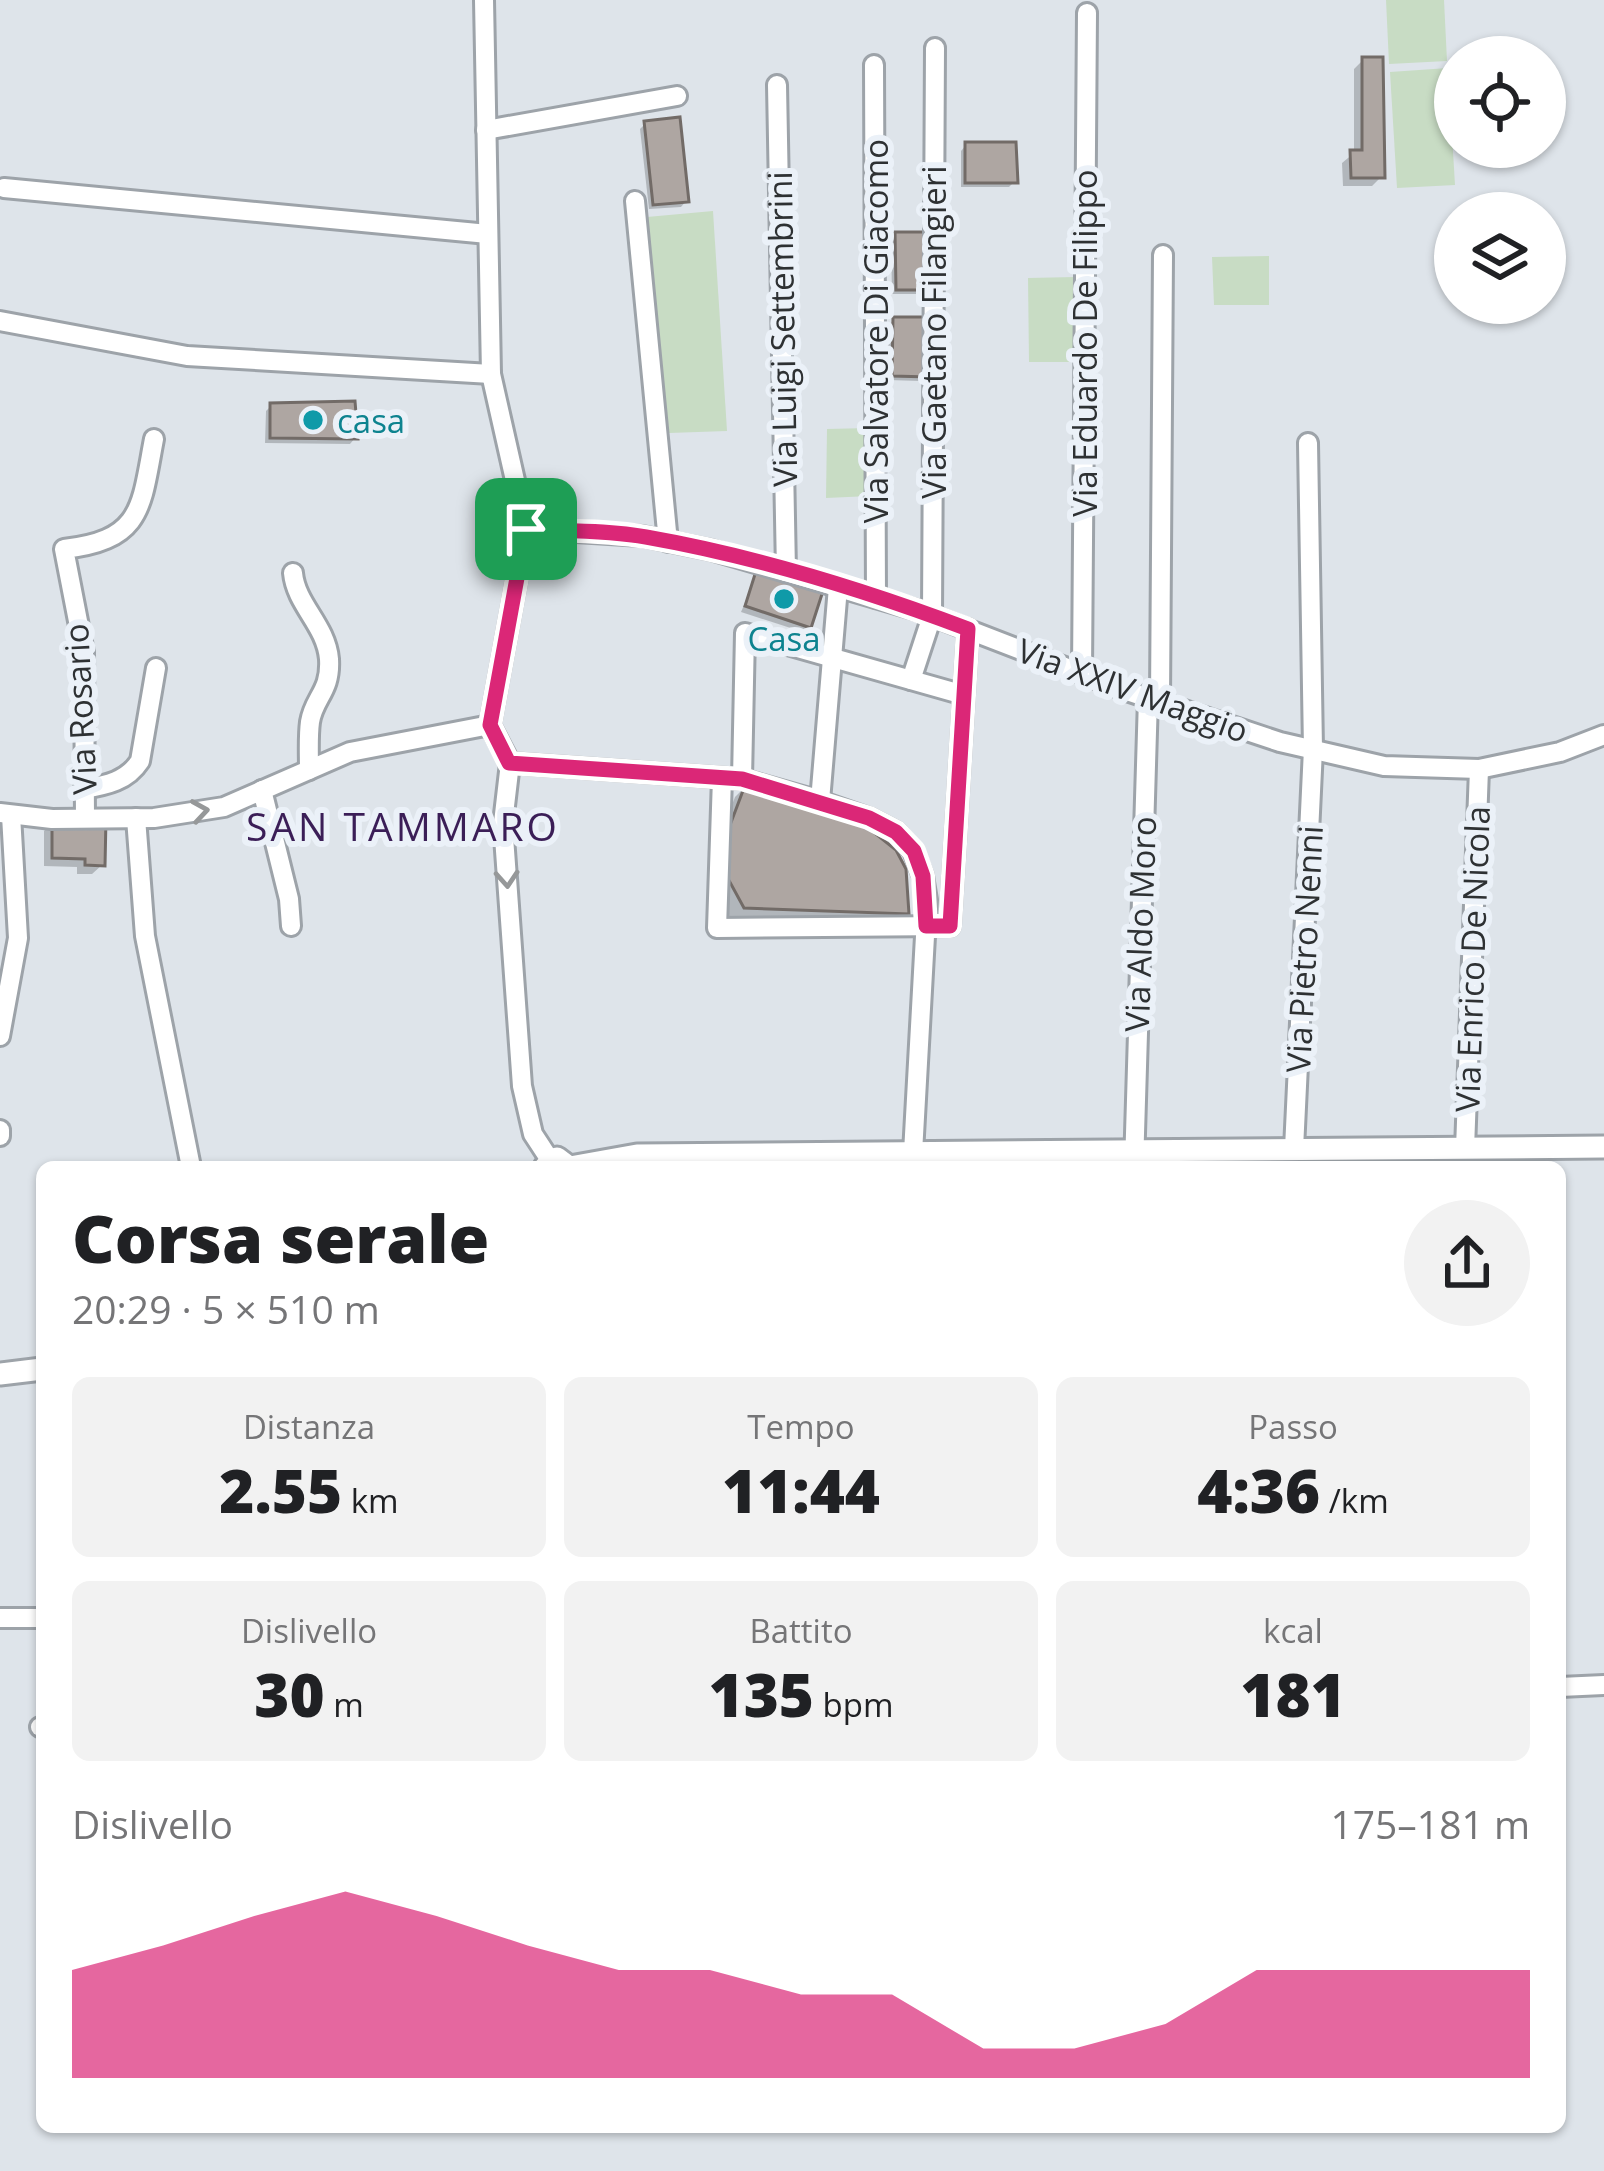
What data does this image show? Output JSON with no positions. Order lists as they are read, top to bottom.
{
  "streets": {
    "street": [
      "Via Luigi Settembrini",
      "Via Salvatore Di Giacomo",
      "Via Gaetano Filangieri",
      "Via Eduardo De Filippo",
      "Via XXIV Maggio",
      "Via Rosario",
      "Via Aldo Moro",
      "Via Pietro Nenni",
      "Via Enrico De Nicola"
    ]
  },
  "crossings": [
    ["Via Luigi Settembrini", "Via XXIV Maggio"],
    ["Via Salvatore Di Giacomo", "Via XXIV Maggio"],
    ["Via Gaetano Filangieri", "Via XXIV Maggio"],
    ["Via Eduardo De Filippo", "Via XXIV Maggio"],
    ["Via XXIV Maggio", "Via Aldo Moro"],
    ["Via XXIV Maggio", "Via Pietro Nenni"],
    ["Via XXIV Maggio", "Via Enrico De Nicola"]
  ],
  "districts": ["SAN TAMMARO"],
  "places": ["casa", "Casa"],
  "page": {
    "heading": ["Corsa serale", "20:29 · 5 × 510 m"],
    "stats": [
      ["Distanza", "2.55 km"],
      ["Tempo", "11:44"],
      ["Passo", "4:36 /km"],
      ["Dislivello", "30 m"],
      ["Battito", "135 bpm"],
      ["kcal", "181"]
    ],
    "chart": ["Dislivello", "175–181 m"]
  }
}
